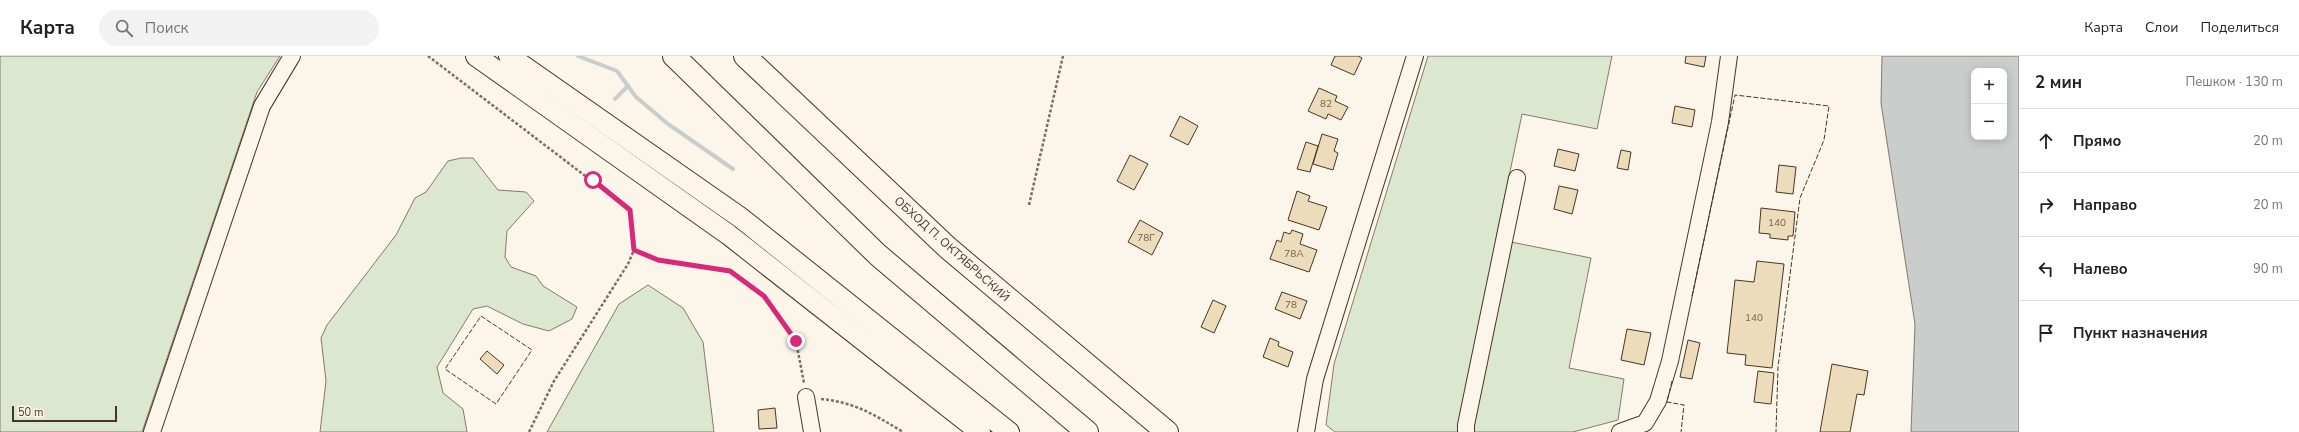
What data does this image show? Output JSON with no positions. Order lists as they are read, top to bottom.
{
  "streets": {
    "highway": ["ОБХОД П. ОКТЯБРЬСКИЙ"]
  },
  "house_numbers": [
    "82",
    "140",
    "78Г",
    "78А",
    "78",
    "140"
  ],
  "scale_bar": "50 m",
  "page": {
    "header": "Карта",
    "search": "Поиск",
    "nav": ["Карта", "Слои", "Поделиться"],
    "heading": ["2 мин", "Пешком · 130 m"],
    "map_buttons": ["+", "−"],
    "list": [
      ["Прямо", "20 m"],
      ["Направо", "20 m"],
      ["Налево", "90 m"],
      "Пункт назначения"
    ],
    "scale": "50 m"
  }
}
